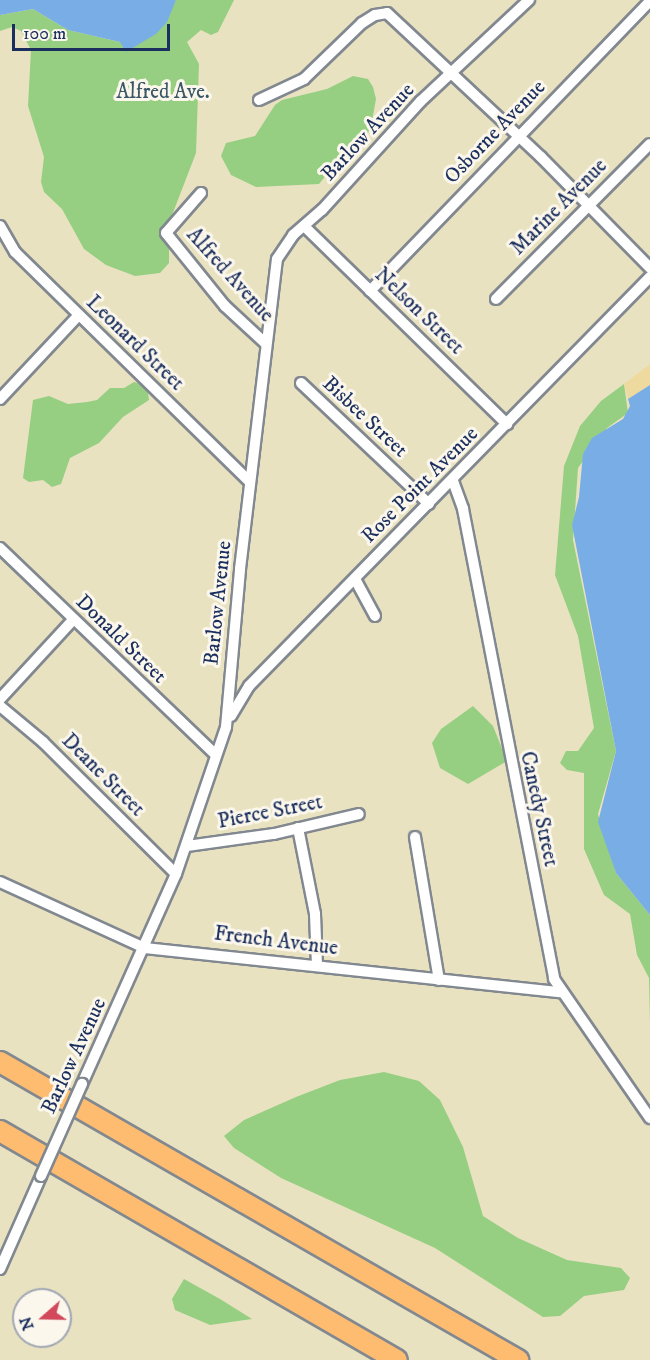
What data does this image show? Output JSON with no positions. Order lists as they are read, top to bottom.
{
  "streets": {
    "street": [
      "Barlow Avenue",
      "Osborne Avenue",
      "Marine Avenue",
      "Alfred Avenue",
      "Nelson Street",
      "Leonard Street",
      "Bisbee Street",
      "Rose Point Avenue",
      "Donald Street",
      "Deane Street",
      "Canedy Street",
      "Pierce Street",
      "French Avenue"
    ]
  },
  "crossings": [
    ["Barlow Avenue", "Alfred Avenue"],
    ["Barlow Avenue", "Nelson Street"],
    ["Barlow Avenue", "Leonard Street"],
    ["Barlow Avenue", "Rose Point Avenue"],
    ["Barlow Avenue", "Donald Street"],
    ["Barlow Avenue", "Deane Street"],
    ["Barlow Avenue", "Pierce Street"],
    ["Barlow Avenue", "French Avenue"],
    ["Osborne Avenue", "Nelson Street"],
    ["Nelson Street", "Rose Point Avenue"],
    ["Bisbee Street", "Rose Point Avenue"],
    ["Rose Point Avenue", "Canedy Street"],
    ["Canedy Street", "French Avenue"]
  ],
  "parks": ["Alfred Ave."],
  "scale_bar": "100 m",
  "north": "left"
}
